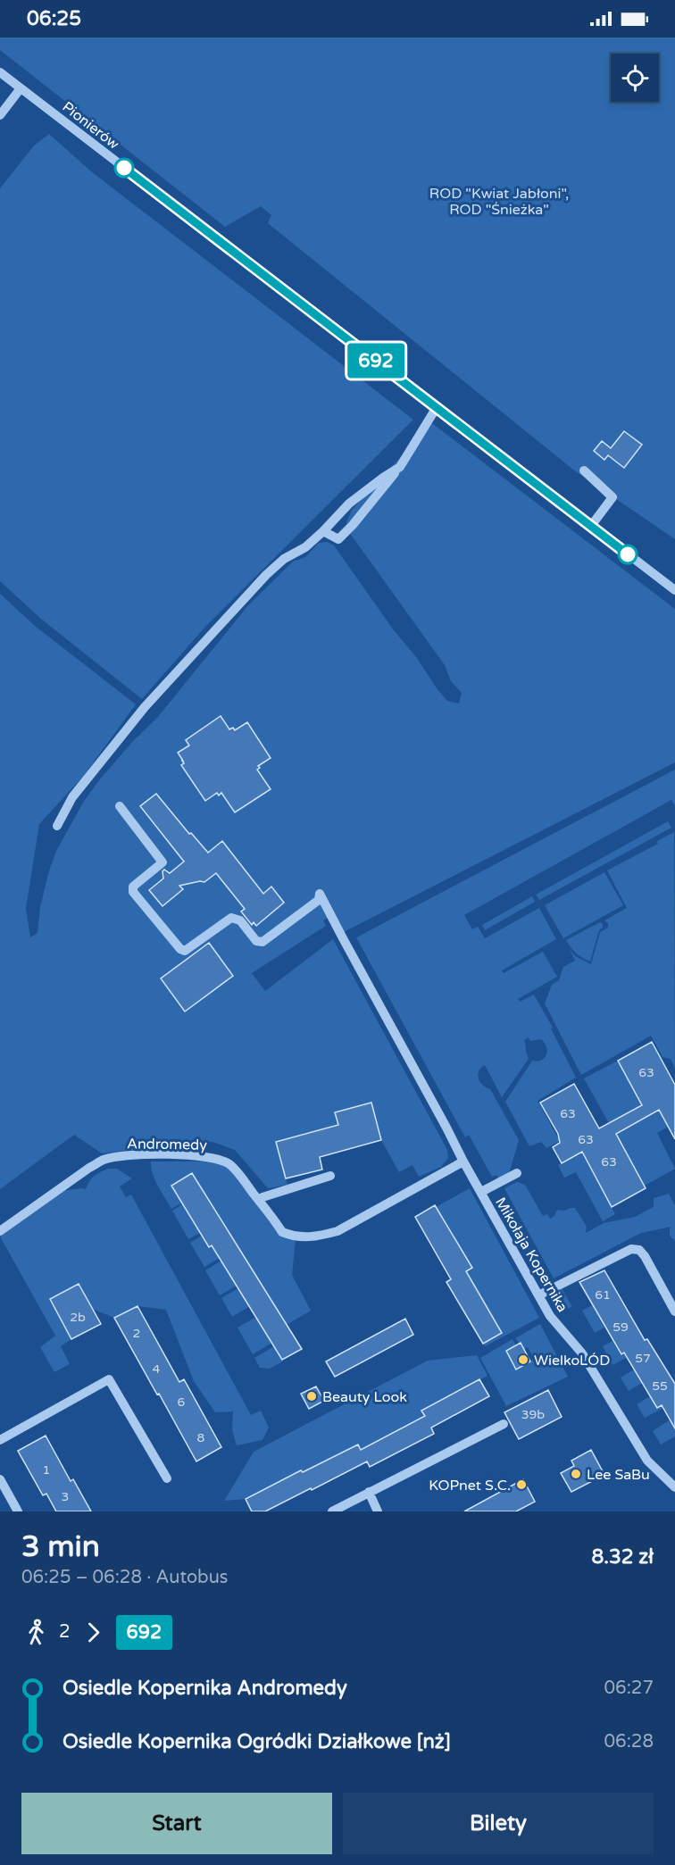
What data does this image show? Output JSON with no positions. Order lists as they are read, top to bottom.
{
  "streets": {
    "street": ["Pionierów", "Andromedy", "Mikołaja Kopernika"]
  },
  "crossings": [
    ["Andromedy", "Mikołaja Kopernika"]
  ],
  "parks": ["ROD \"Kwiat Jabłoni\", ROD \"Śnieżka\""],
  "places": [
    "WielkoLÓD",
    "Beauty Look",
    "Lee SaBu",
    "KOPnet S.C."
  ],
  "lines": ["bus line 692"],
  "house_numbers": [
    "63",
    "63",
    "63",
    "63",
    "61",
    "2b",
    "59",
    "2",
    "57",
    "4",
    "55",
    "6",
    "39b",
    "8",
    "1",
    "3"
  ],
  "page": {
    "status": "06:25",
    "on_map": "692",
    "heading": ["3 min", "06:25 – 06:28 · Autobus", "8.32 zł"],
    "legs": ["2", "692"],
    "list": [
      {
        "name": "Osiedle Kopernika Andromedy",
        "value": "06:27"
      },
      {
        "name": "Osiedle Kopernika Ogródki Działkowe [nż]",
        "value": "06:28"
      }
    ],
    "buttons": ["Start", "Bilety"]
  }
}
